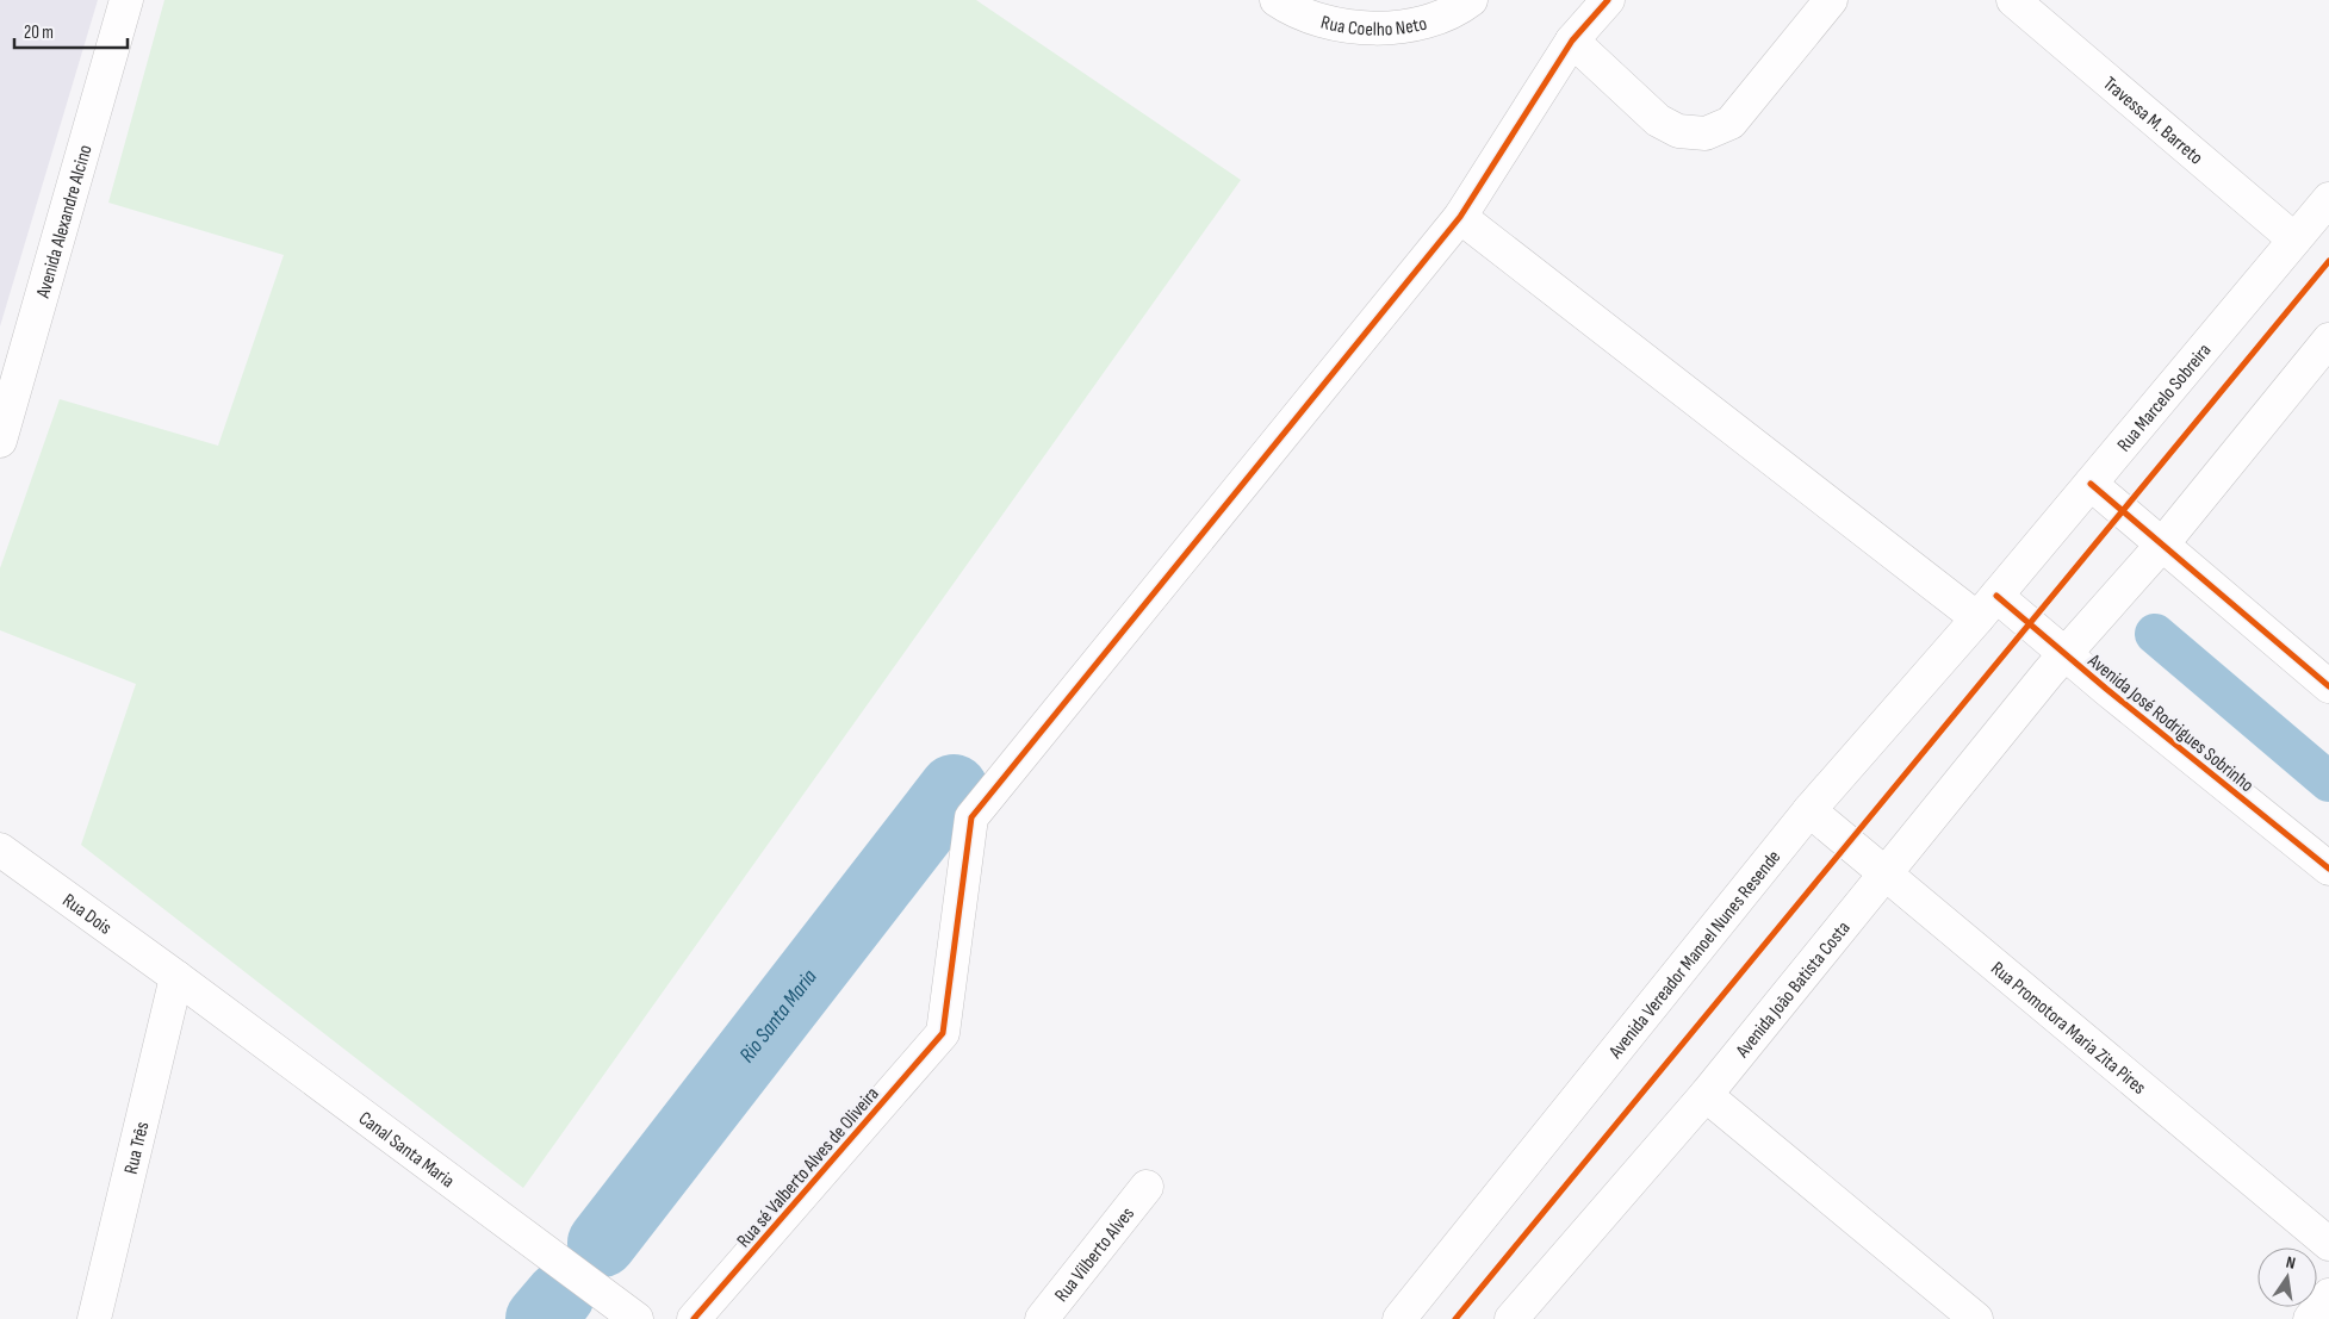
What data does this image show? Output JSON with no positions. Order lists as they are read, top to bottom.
{
  "streets": {
    "street": [
      "Rua Coelho Neto",
      "Travessa M. Barreto",
      "Avenida Alexandre Alcino",
      "Rua Marcelo Sobreira",
      "Avenida José Rodrigues Sobrinho",
      "Rua Dois",
      "Avenida Vereador Manoel Nunes Resende",
      "Avenida João Batista Costa",
      "Rua Promotora Maria Zita Pires",
      "Rua Três",
      "Canal Santa Maria",
      "Rua sé Valberto Alves de Oliveira",
      "Rua Vilberto Alves"
    ]
  },
  "crossings": [
    ["Travessa M. Barreto", "Rua Marcelo Sobreira"],
    ["Rua Marcelo Sobreira", "Avenida José Rodrigues Sobrinho"],
    ["Rua Marcelo Sobreira", "Avenida Vereador Manoel Nunes Resende"],
    ["Avenida José Rodrigues Sobrinho", "Avenida Vereador Manoel Nunes Resende"],
    ["Avenida José Rodrigues Sobrinho", "Avenida João Batista Costa"],
    ["Avenida José Rodrigues Sobrinho", "Rua sé Valberto Alves de Oliveira"],
    ["Rua Dois", "Rua Três"],
    ["Rua Dois", "Canal Santa Maria"],
    ["Avenida Vereador Manoel Nunes Resende", "Rua Promotora Maria Zita Pires"],
    ["Avenida João Batista Costa", "Rua Promotora Maria Zita Pires"],
    ["Rua Três", "Canal Santa Maria"]
  ],
  "water": ["Rio Santa Maria"],
  "scale_bar": "20 m",
  "north": "top"
}
